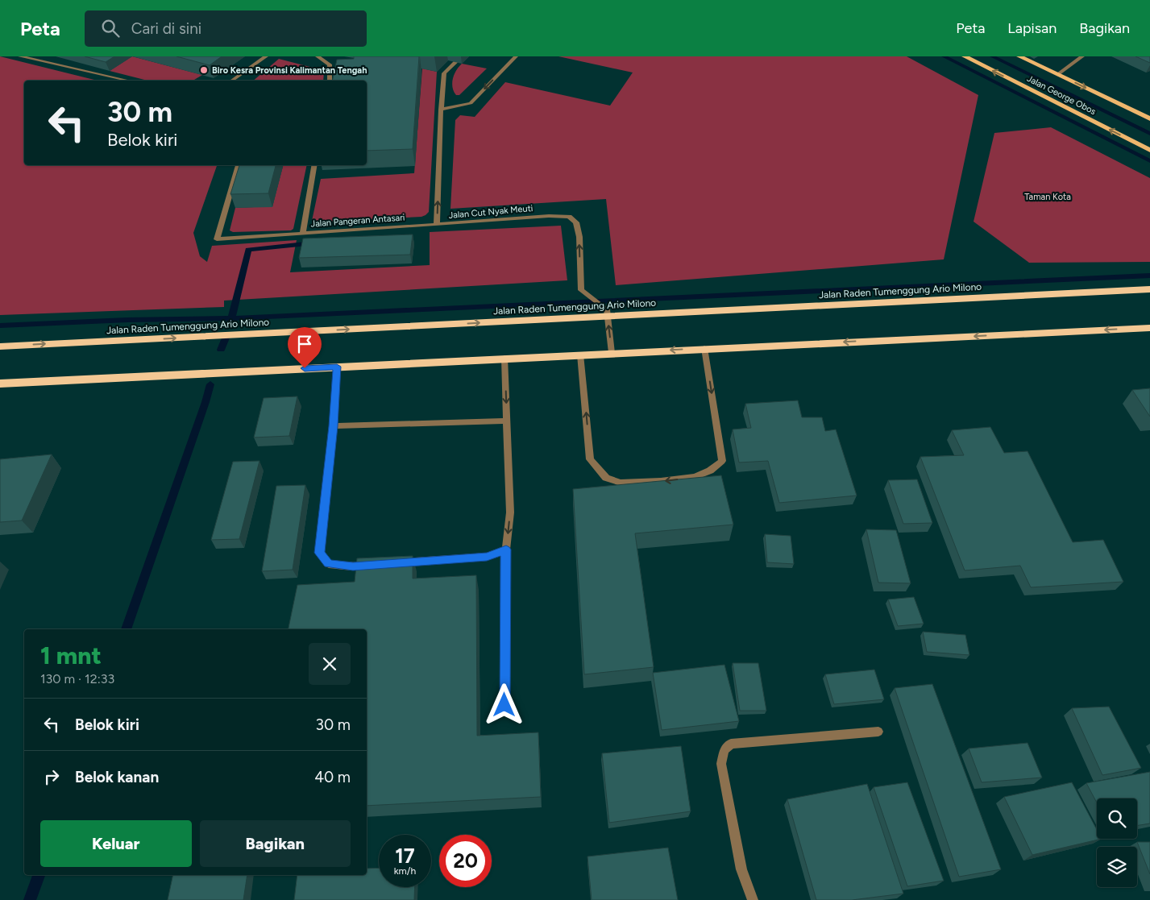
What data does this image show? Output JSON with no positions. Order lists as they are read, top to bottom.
{
  "streets": {
    "highway": ["Jalan Raden Tumenggung Ario Milono"],
    "main road": ["Jalan George Obos"],
    "street": ["Jalan Cut Nyak Meuti", "Jalan Pangeran Antasari"]
  },
  "crossings": [
    ["Jalan Cut Nyak Meuti", "Jalan Pangeran Antasari"],
    ["Jalan Cut Nyak Meuti", "Jalan Raden Tumenggung Ario Milono"]
  ],
  "parks": ["Taman Kota"],
  "places": ["Biro Kesra Provinsi Kalimantan Tengah"],
  "page": {
    "header": "Peta",
    "search": "Cari di sini",
    "nav": ["Peta", "Lapisan", "Bagikan"],
    "turn": ["30 m", "Belok kiri"],
    "heading": ["1 mnt", "130 m · 12:33"],
    "list": [
      {
        "name": "Belok kiri",
        "value": "30 m"
      },
      {
        "name": "Belok kanan",
        "value": "40 m"
      }
    ],
    "buttons": ["Keluar", "Bagikan"],
    "speed": "17 km/h",
    "limit": "20"
  }
}
